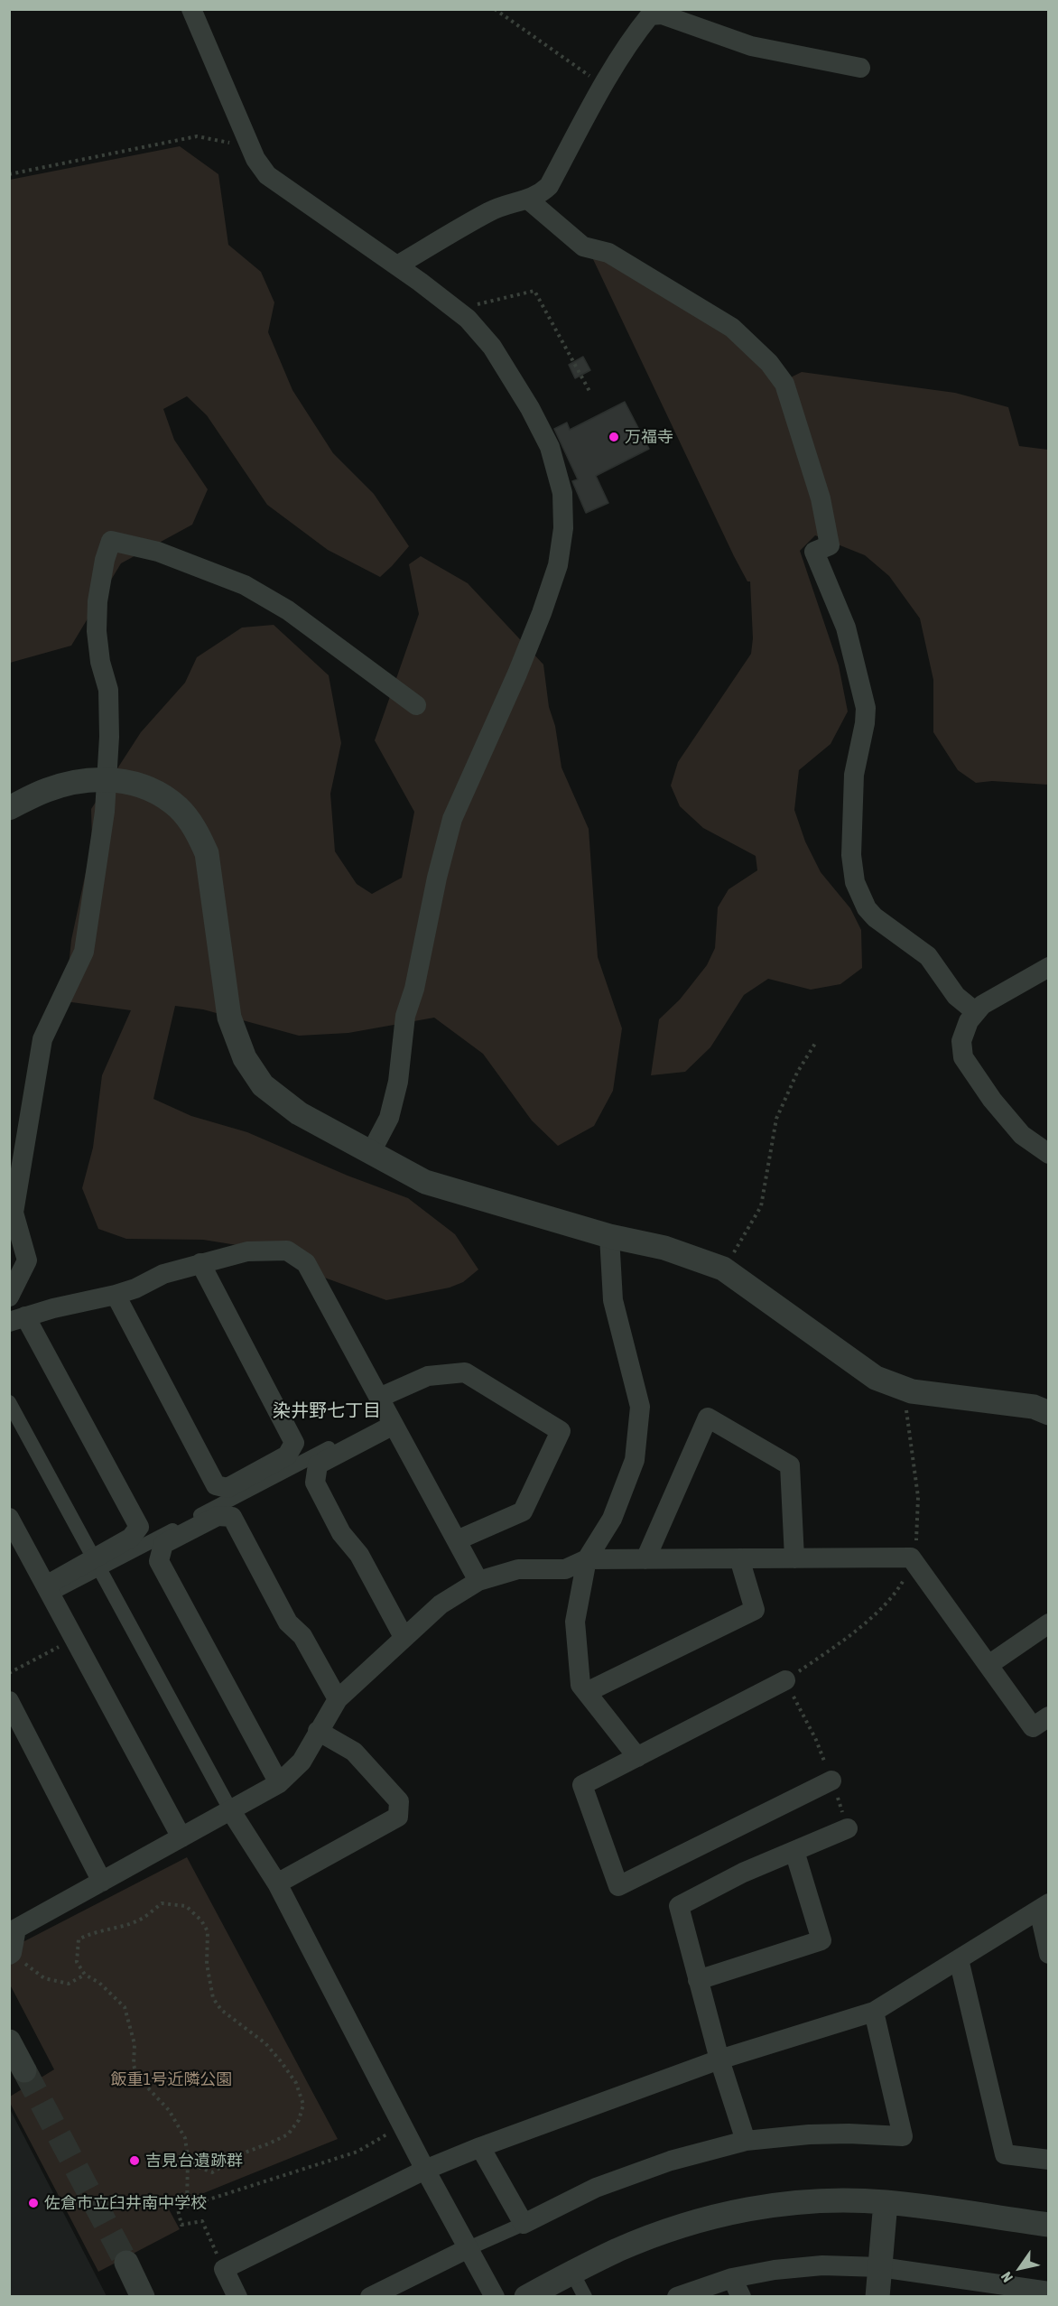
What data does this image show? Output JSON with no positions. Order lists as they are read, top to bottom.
{
  "districts": ["染井野七丁目"],
  "parks": ["飯重1号近隣公園"],
  "places": ["万福寺", "吉見台遺跡群", "佐倉市立臼井南中学校"],
  "north": "bottom left"
}
